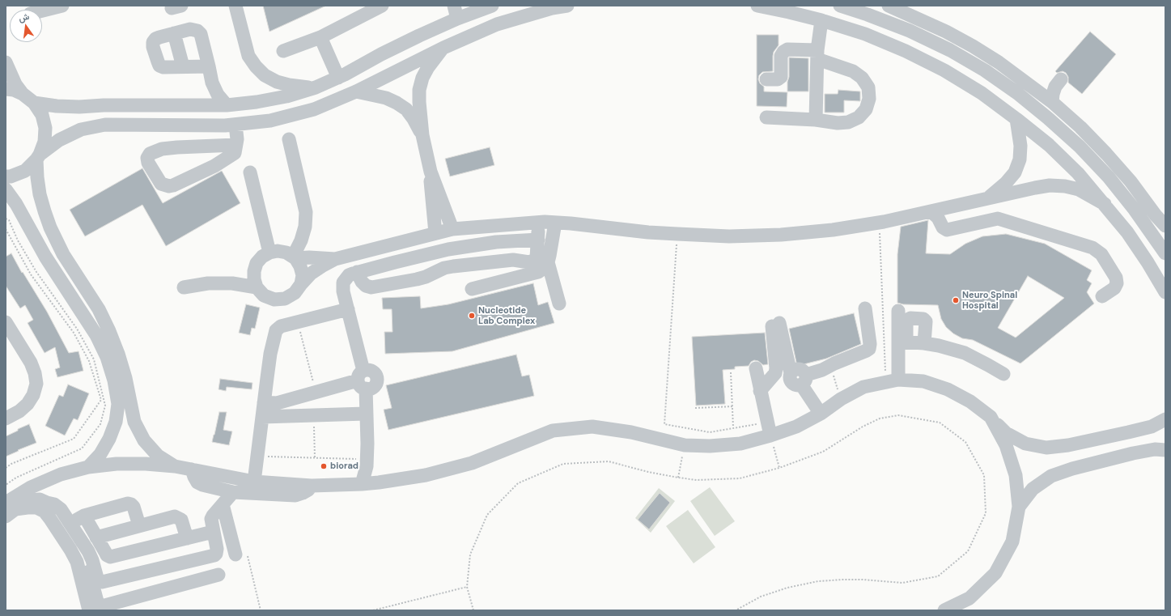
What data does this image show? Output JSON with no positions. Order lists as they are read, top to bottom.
{
  "places": ["Neuro Spinal Hospital", "Nucleotide Lab Complex", "biorad"],
  "north": "top"
}
